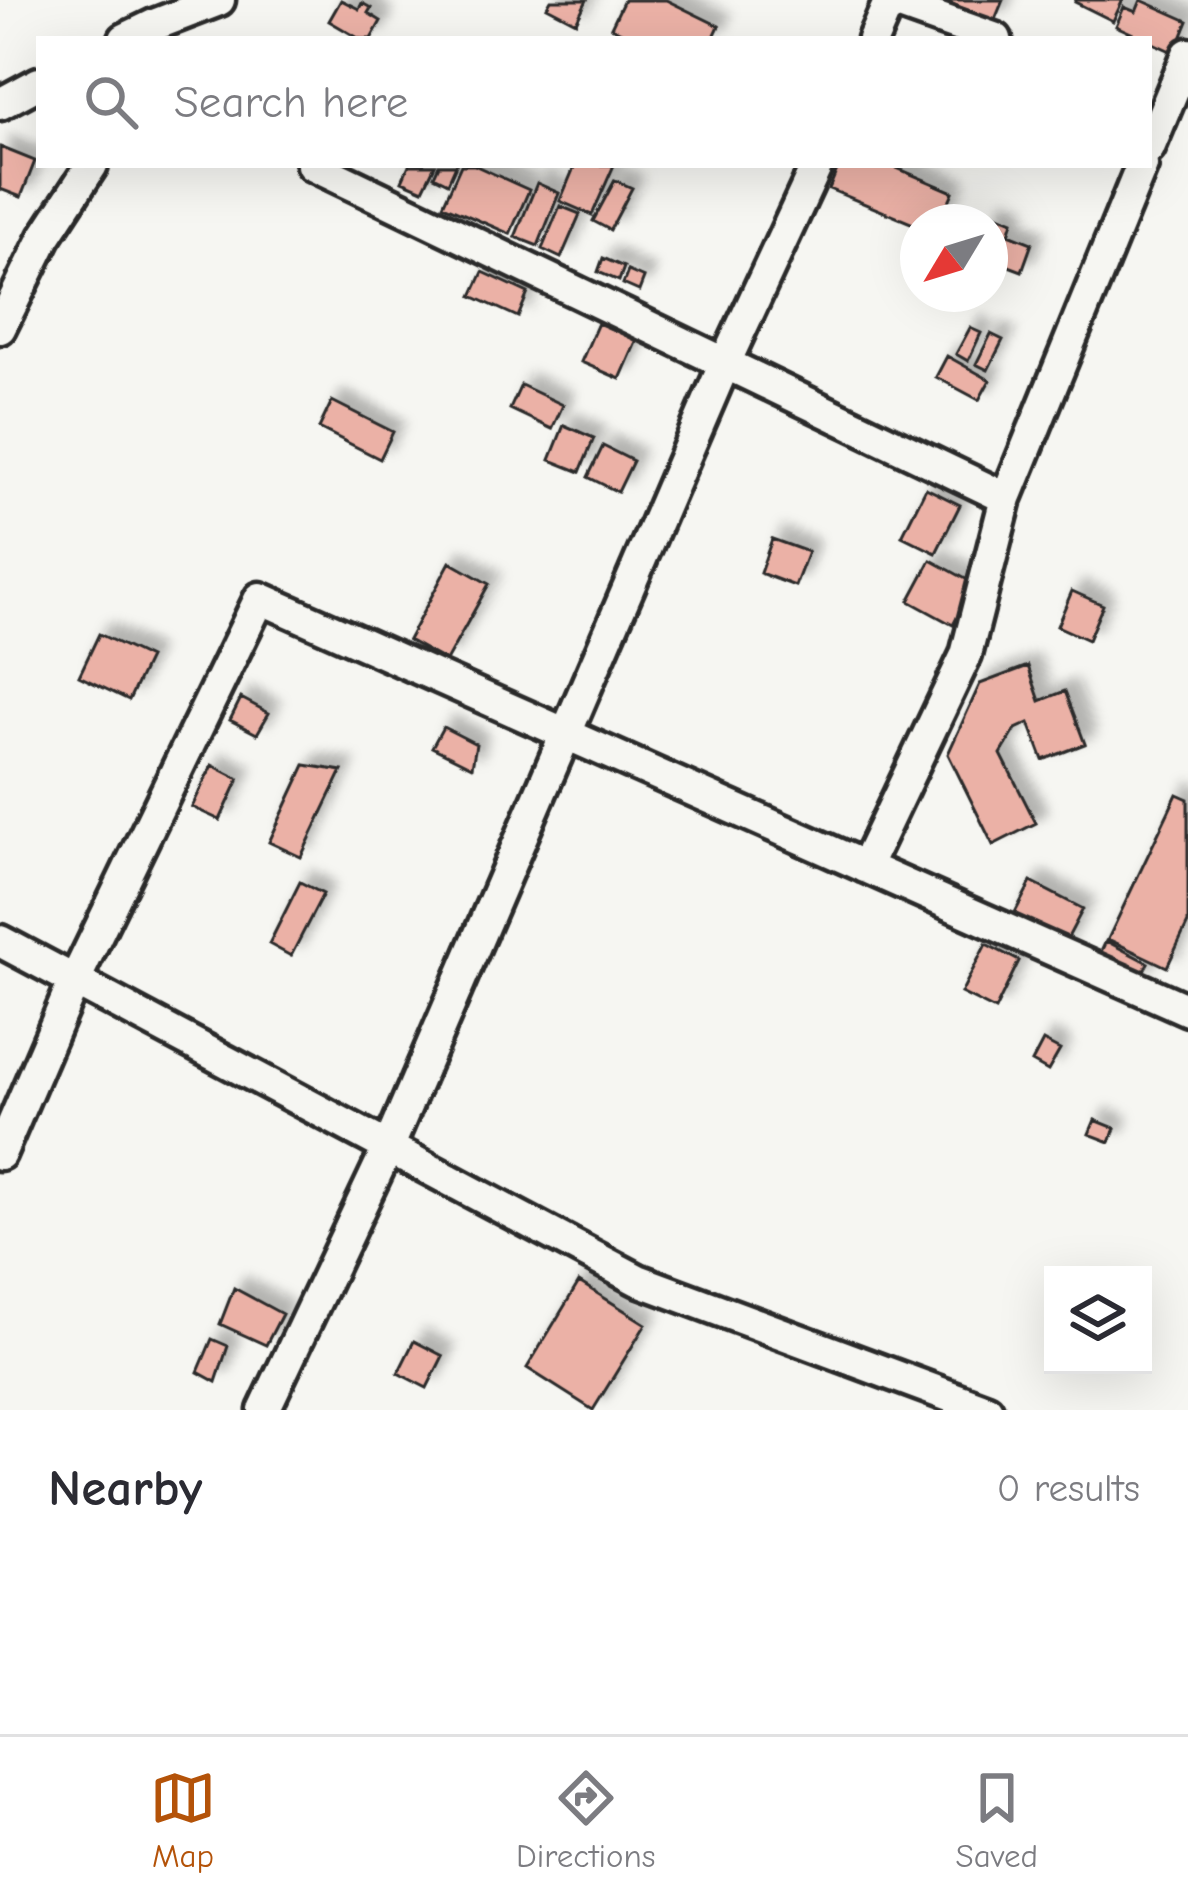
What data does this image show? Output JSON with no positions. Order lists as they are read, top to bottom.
{
  "north": "bottom left",
  "page": {
    "search": "Search here",
    "heading": ["Nearby", "0 results"],
    "nav": ["Map", "Directions", "Saved"]
  }
}
